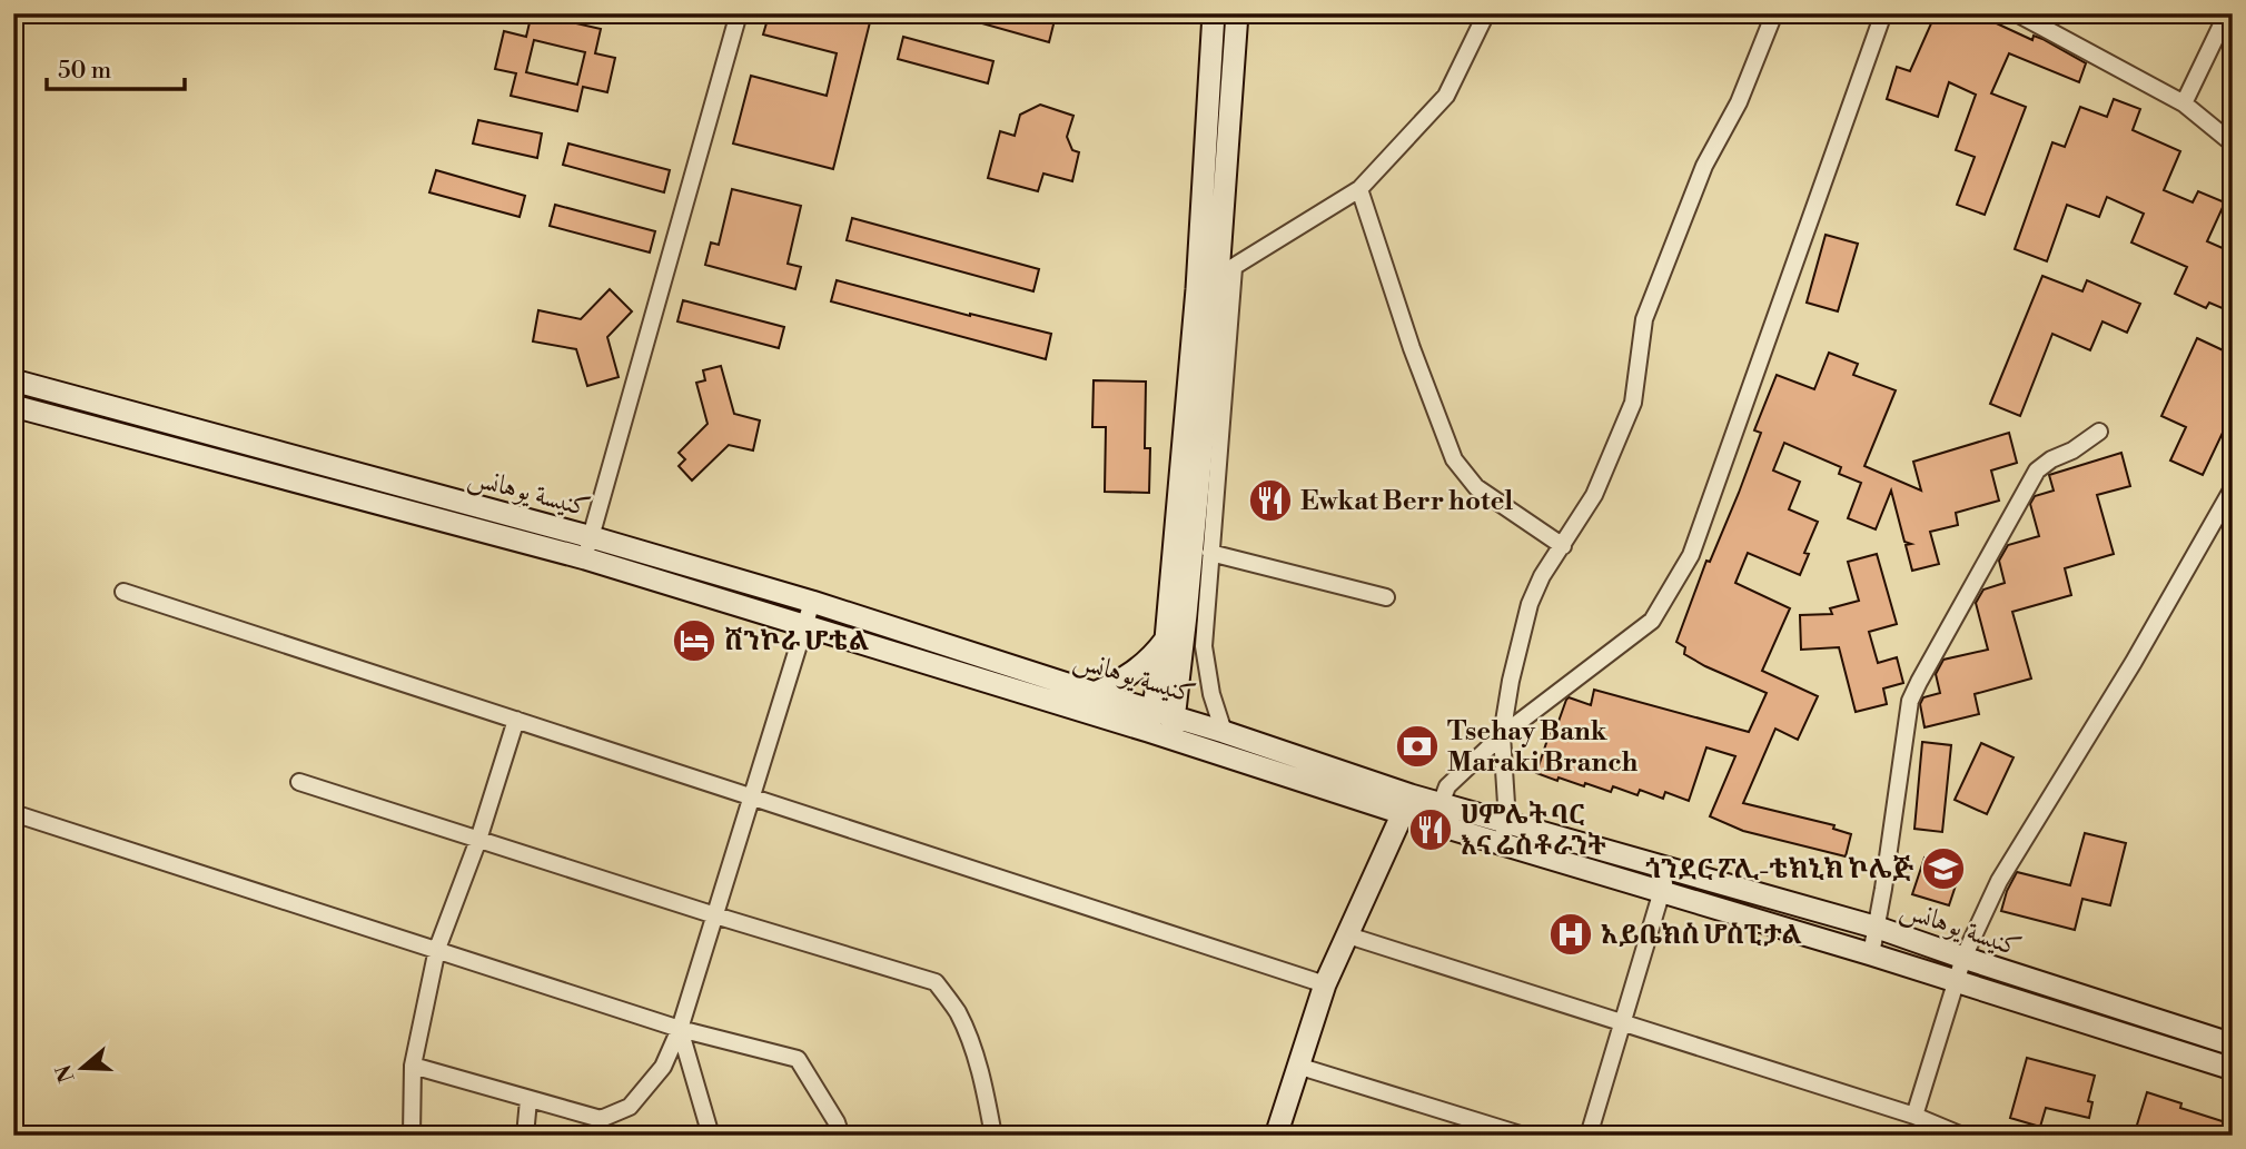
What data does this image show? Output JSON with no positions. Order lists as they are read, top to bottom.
{
  "streets": {
    "street": ["كنيسة يوهانس"]
  },
  "places": {
    "restaurant": ["Ewkat Berr hotel", "ሀምሌት ባር እና ሬስቶራንት"],
    "hotel": ["ሸንኮራ ሆቴል"],
    "bank": ["Tsehay Bank Maraki Branch"],
    "school or university": ["ጎንደር ፖሊ-ቴክኒክ ኮሌጅ"],
    "hospital": ["አይቤክስ ሆስፒታል"]
  },
  "scale_bar": "50 m",
  "north": "left"
}
